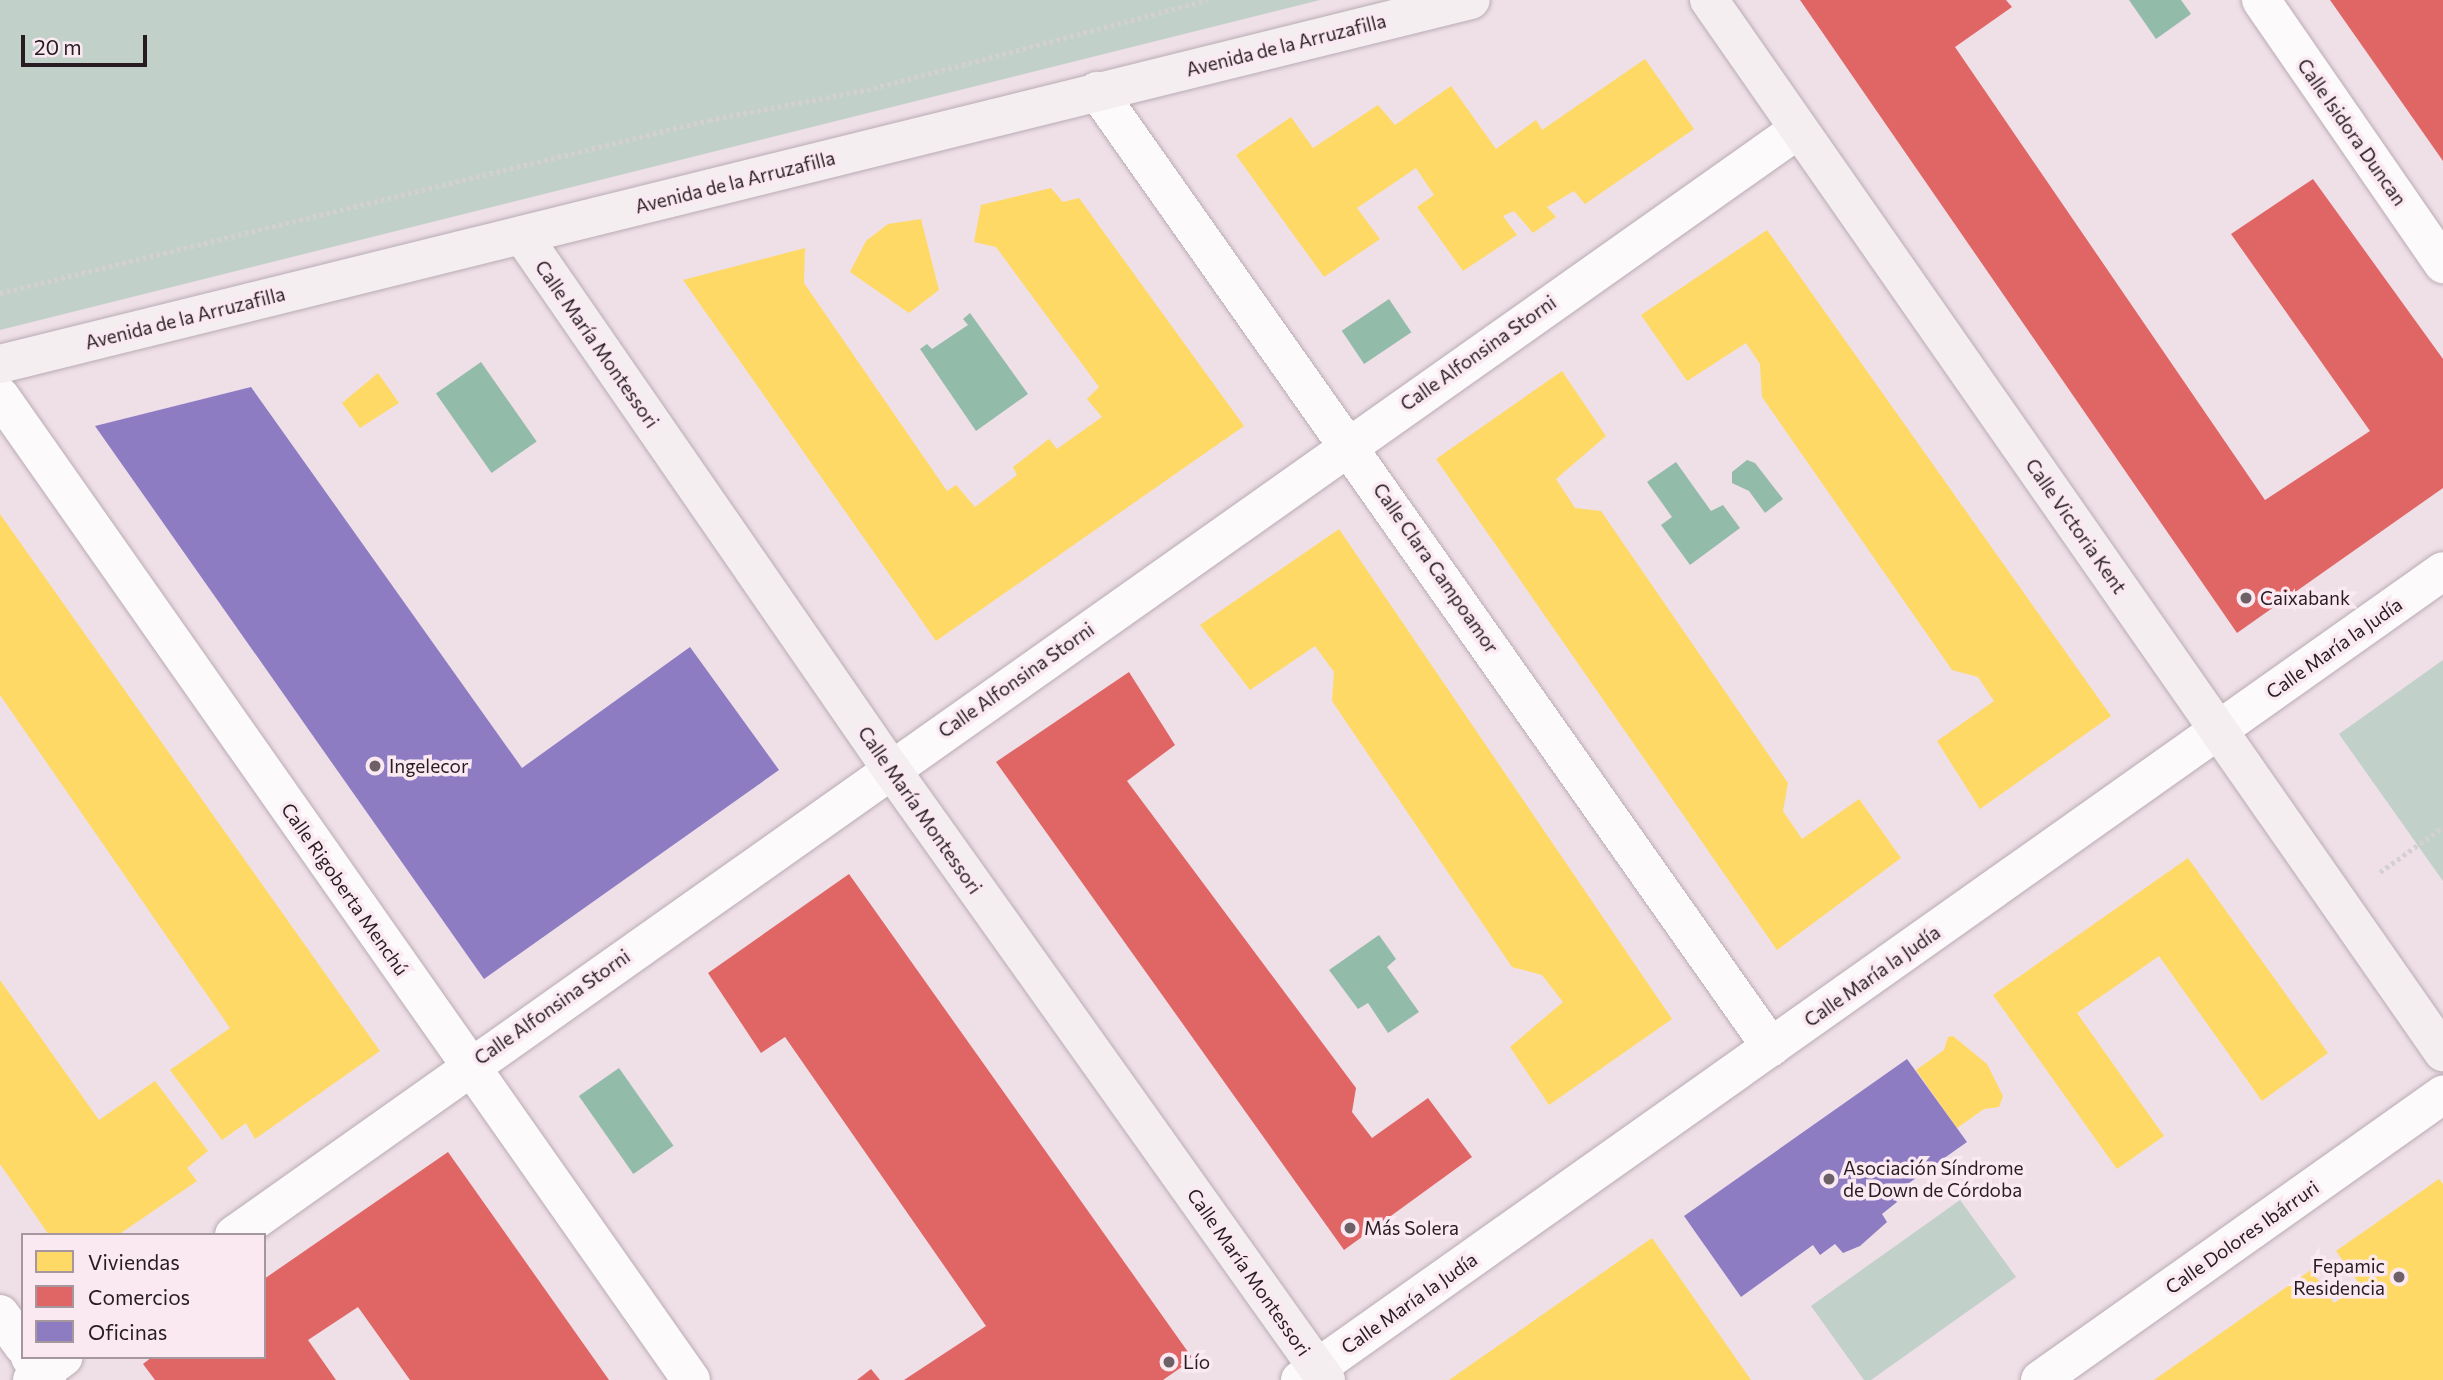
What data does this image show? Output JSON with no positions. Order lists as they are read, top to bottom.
{
  "streets": {
    "main road": ["Avenida de la Arruzafilla", "Calle María Montessori", "Calle Victoria Kent"],
    "street": [
      "Calle Isidora Duncan",
      "Calle Alfonsina Storni",
      "Calle Clara Campoamor",
      "Calle María la Judía",
      "Calle Rigoberta Menchú",
      "Calle Dolores Ibárruri"
    ]
  },
  "crossings": [
    ["Avenida de la Arruzafilla", "Calle María Montessori"],
    ["Avenida de la Arruzafilla", "Calle Clara Campoamor"],
    ["Calle María Montessori", "Calle Alfonsina Storni"],
    ["Calle María Montessori", "Calle María la Judía"],
    ["Calle Alfonsina Storni", "Calle Victoria Kent"],
    ["Calle Alfonsina Storni", "Calle Clara Campoamor"],
    ["Calle Alfonsina Storni", "Calle Rigoberta Menchú"],
    ["Calle Victoria Kent", "Calle María la Judía"],
    ["Calle Clara Campoamor", "Calle María la Judía"]
  ],
  "places": [
    "Caixabank",
    "Ingelecor",
    "Asociación Síndrome de Down de Córdoba",
    "Más Solera",
    "Fepamic Residencia",
    "Lío"
  ],
  "legend": ["Viviendas", "Comercios", "Oficinas"],
  "scale_bar": "20 m"
}
